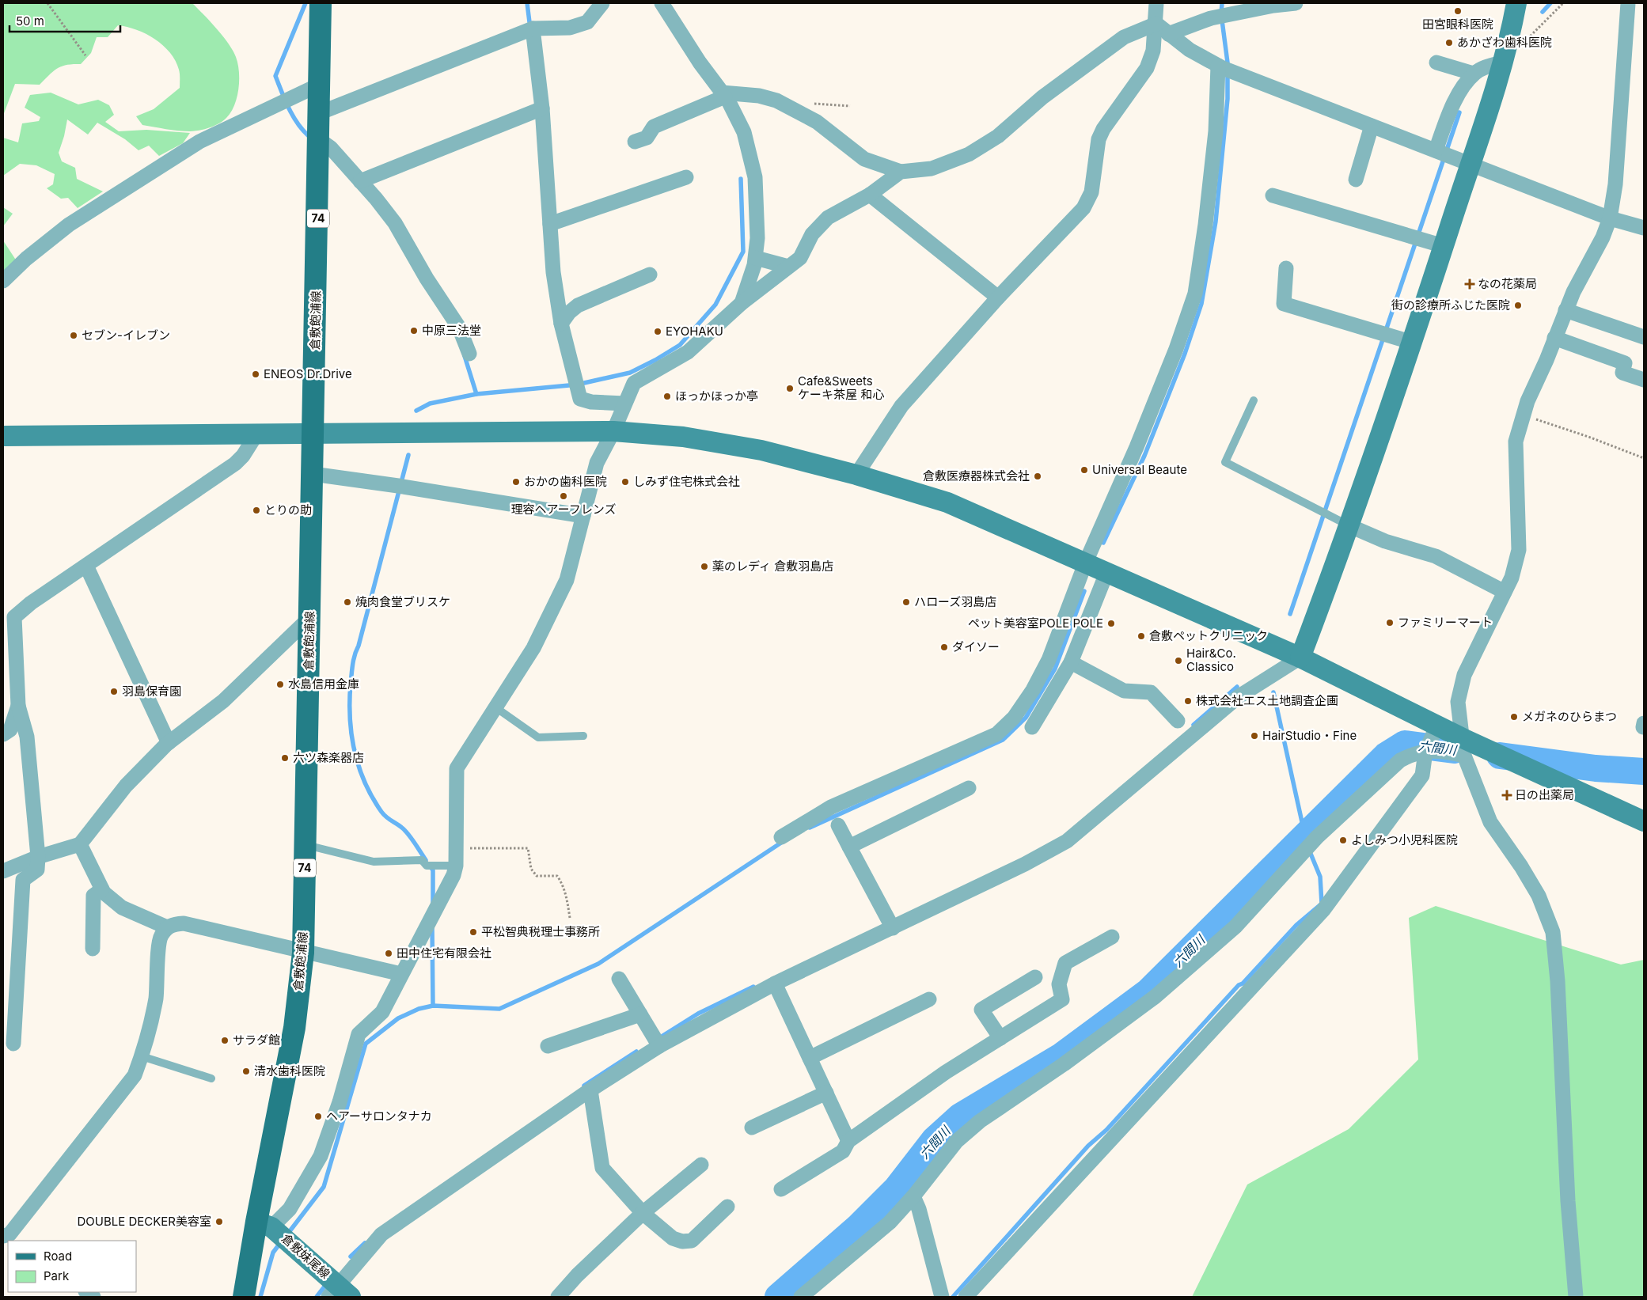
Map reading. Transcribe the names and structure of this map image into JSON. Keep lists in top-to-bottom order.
{
  "streets": {
    "main road": ["74", "倉敷飽浦線"],
    "street": ["倉敷妹尾線"]
  },
  "crossings": [
    ["倉敷飽浦線", "倉敷妹尾線"]
  ],
  "water": ["六間川"],
  "places": {
    "other": [
      "田宮眼科医院",
      "あかざわ歯科医院",
      "街の診療所ふじた医院",
      "中原三法堂",
      "EYOHAKU",
      "セブン-イレブン",
      "ENEOS Dr.Drive",
      "Cafe&Sweets ケーキ茶屋 和心",
      "ほっかほっか亭",
      "Universal Beaute",
      "倉敷医療器株式会社",
      "おかの歯科医院",
      "しみず住宅株式会社",
      "理容ヘアーフレンズ",
      "とりの助",
      "薬のレディ 倉敷羽島店",
      "焼肉食堂ブリスケ",
      "ハローズ羽島店",
      "ファミリーマート",
      "ペット美容室POLE POLE",
      "倉敷ペットクリニック",
      "ダイソー",
      "Hair&Co. Classico",
      "水島信用金庫",
      "羽島保育園",
      "株式会社エス土地調査企画",
      "メガネのひらまつ",
      "HairStudio・Fine",
      "六ツ森楽器店",
      "よしみつ小児科医院",
      "平松智典税理士事務所",
      "田中住宅有限会社",
      "サラダ館",
      "清水歯科医院",
      "ヘアーサロンタナカ",
      "DOUBLE DECKER美容室"
    ],
    "health": ["なの花薬局", "日の出薬局"]
  },
  "legend": ["Road", "Park"],
  "scale_bar": "50 m"
}
